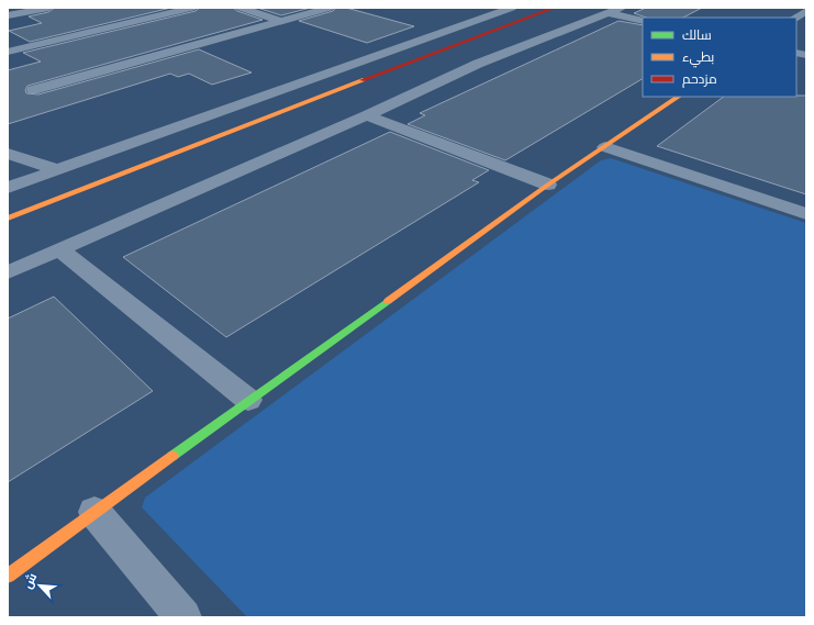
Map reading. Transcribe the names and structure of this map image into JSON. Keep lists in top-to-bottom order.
{
  "legend": ["سالك", "بطيء", "مزدحم"],
  "north": "top left"
}
